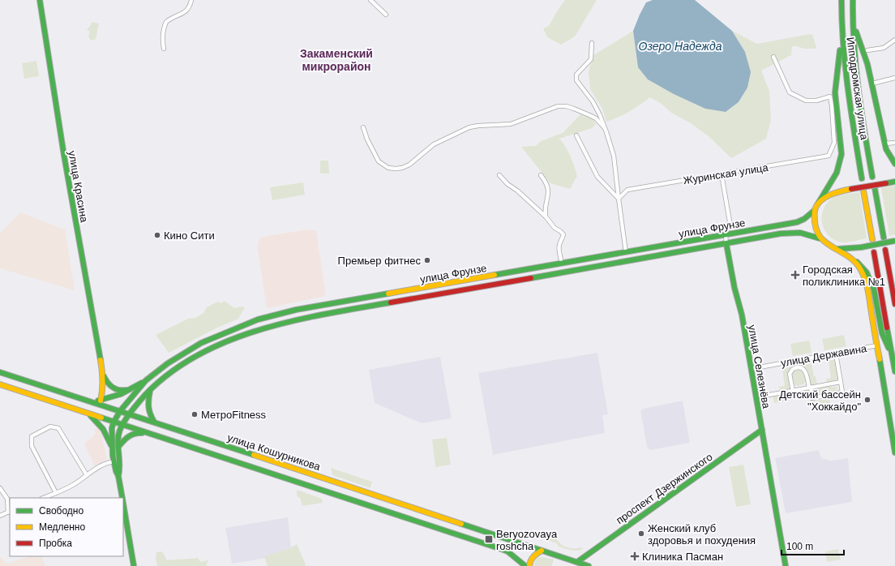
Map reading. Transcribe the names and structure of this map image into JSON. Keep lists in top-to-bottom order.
{
  "streets": {
    "main road": [
      "Ипподромская улица",
      "улица Красина",
      "улица Фрунзе",
      "улица Селезнёва",
      "улица Кошурникова",
      "проспект Дзержинского"
    ],
    "street": ["Журинская улица", "улица Державина"]
  },
  "crossings": [
    ["Журинская улица", "улица Селезнёва"],
    ["улица Фрунзе", "улица Селезнёва"],
    ["улица Фрунзе", "улица Кошурникова"],
    ["улица Державина", "улица Селезнёва"],
    ["улица Селезнёва", "проспект Дзержинского"],
    ["улица Кошурникова", "проспект Дзержинского"]
  ],
  "districts": ["Закаменский микрорайон"],
  "water": ["Озеро Надежда"],
  "places": {
    "other": [
      "Кино Сити",
      "Премьер фитнес",
      "Детский бассейн \"Хоккайдо\"",
      "МетроFitness",
      "Женский клуб здоровья и похудения"
    ],
    "health": ["Городская поликлиника №1", "Клиника Пасман"],
    "transit": ["Beryozovaya roshcha"]
  },
  "legend": ["Свободно", "Медленно", "Пробка"],
  "scale_bar": "100 m"
}
